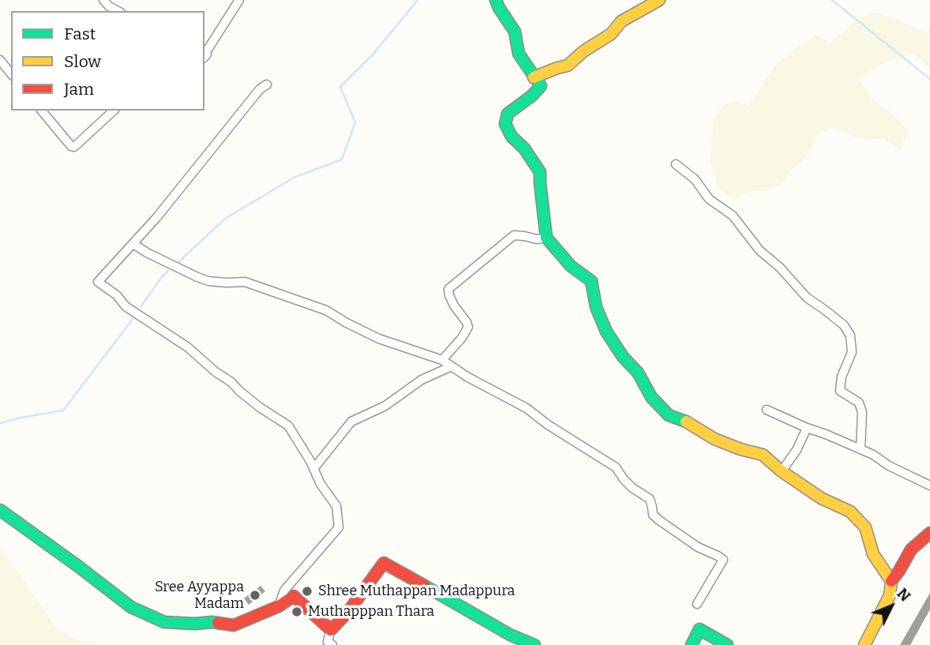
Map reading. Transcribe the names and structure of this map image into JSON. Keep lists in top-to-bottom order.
{
  "places": ["Shree Muthappan Madappura", "Sree Ayyappa Madam", "Muthapppan Thara"],
  "legend": ["Fast", "Slow", "Jam"],
  "north": "top right"
}
